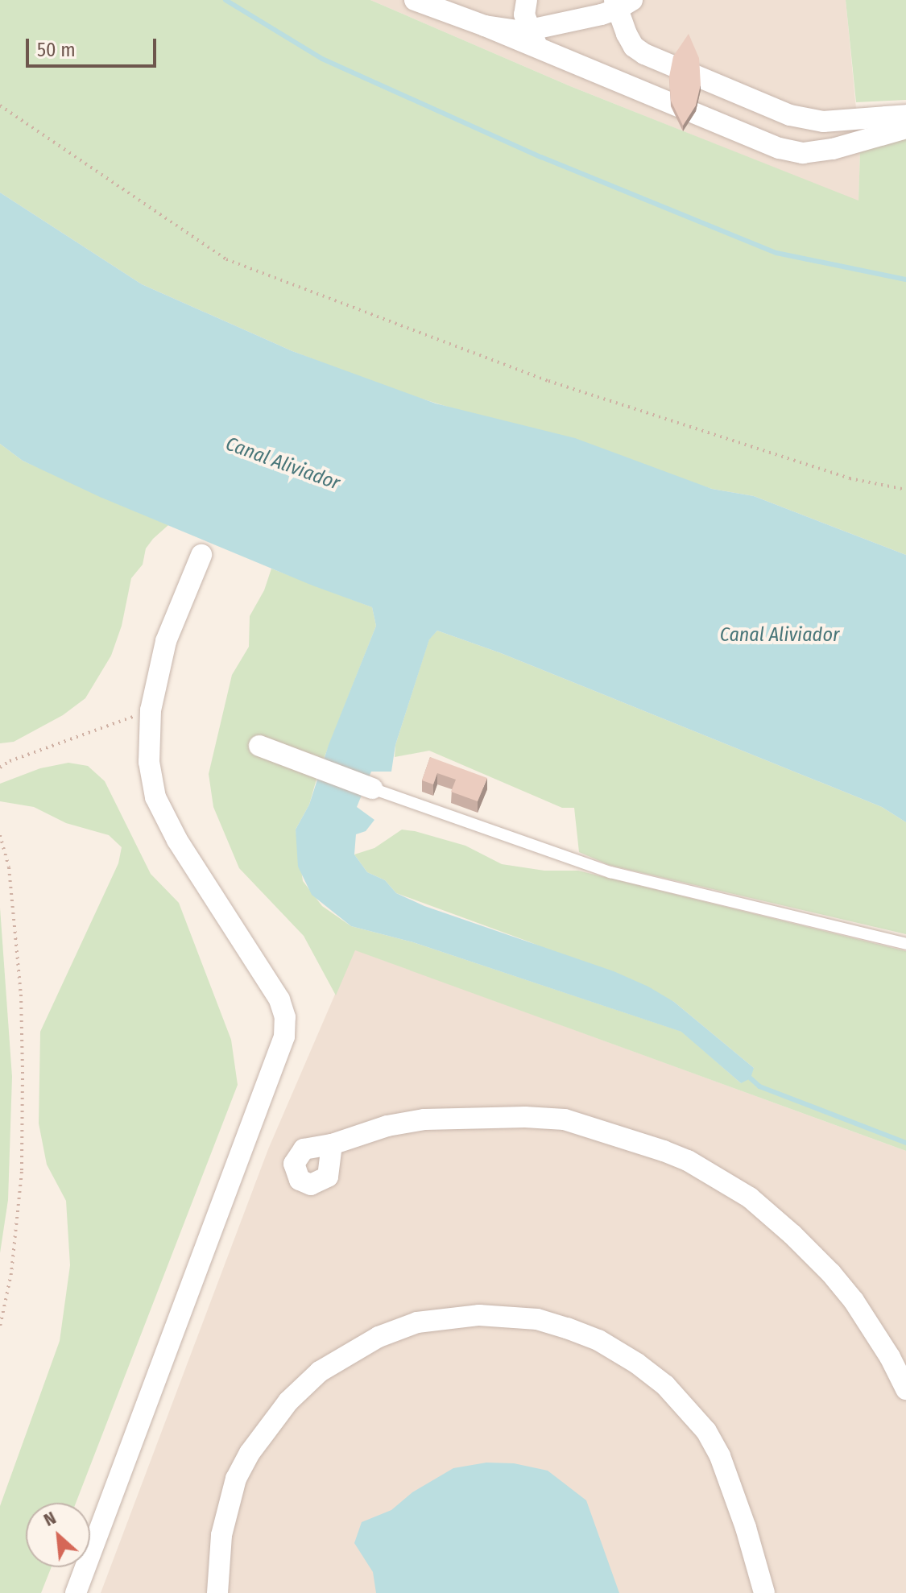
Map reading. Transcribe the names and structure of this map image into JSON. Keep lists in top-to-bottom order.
{
  "water": ["Canal Aliviador"],
  "scale_bar": "50 m",
  "north": "top left"
}
